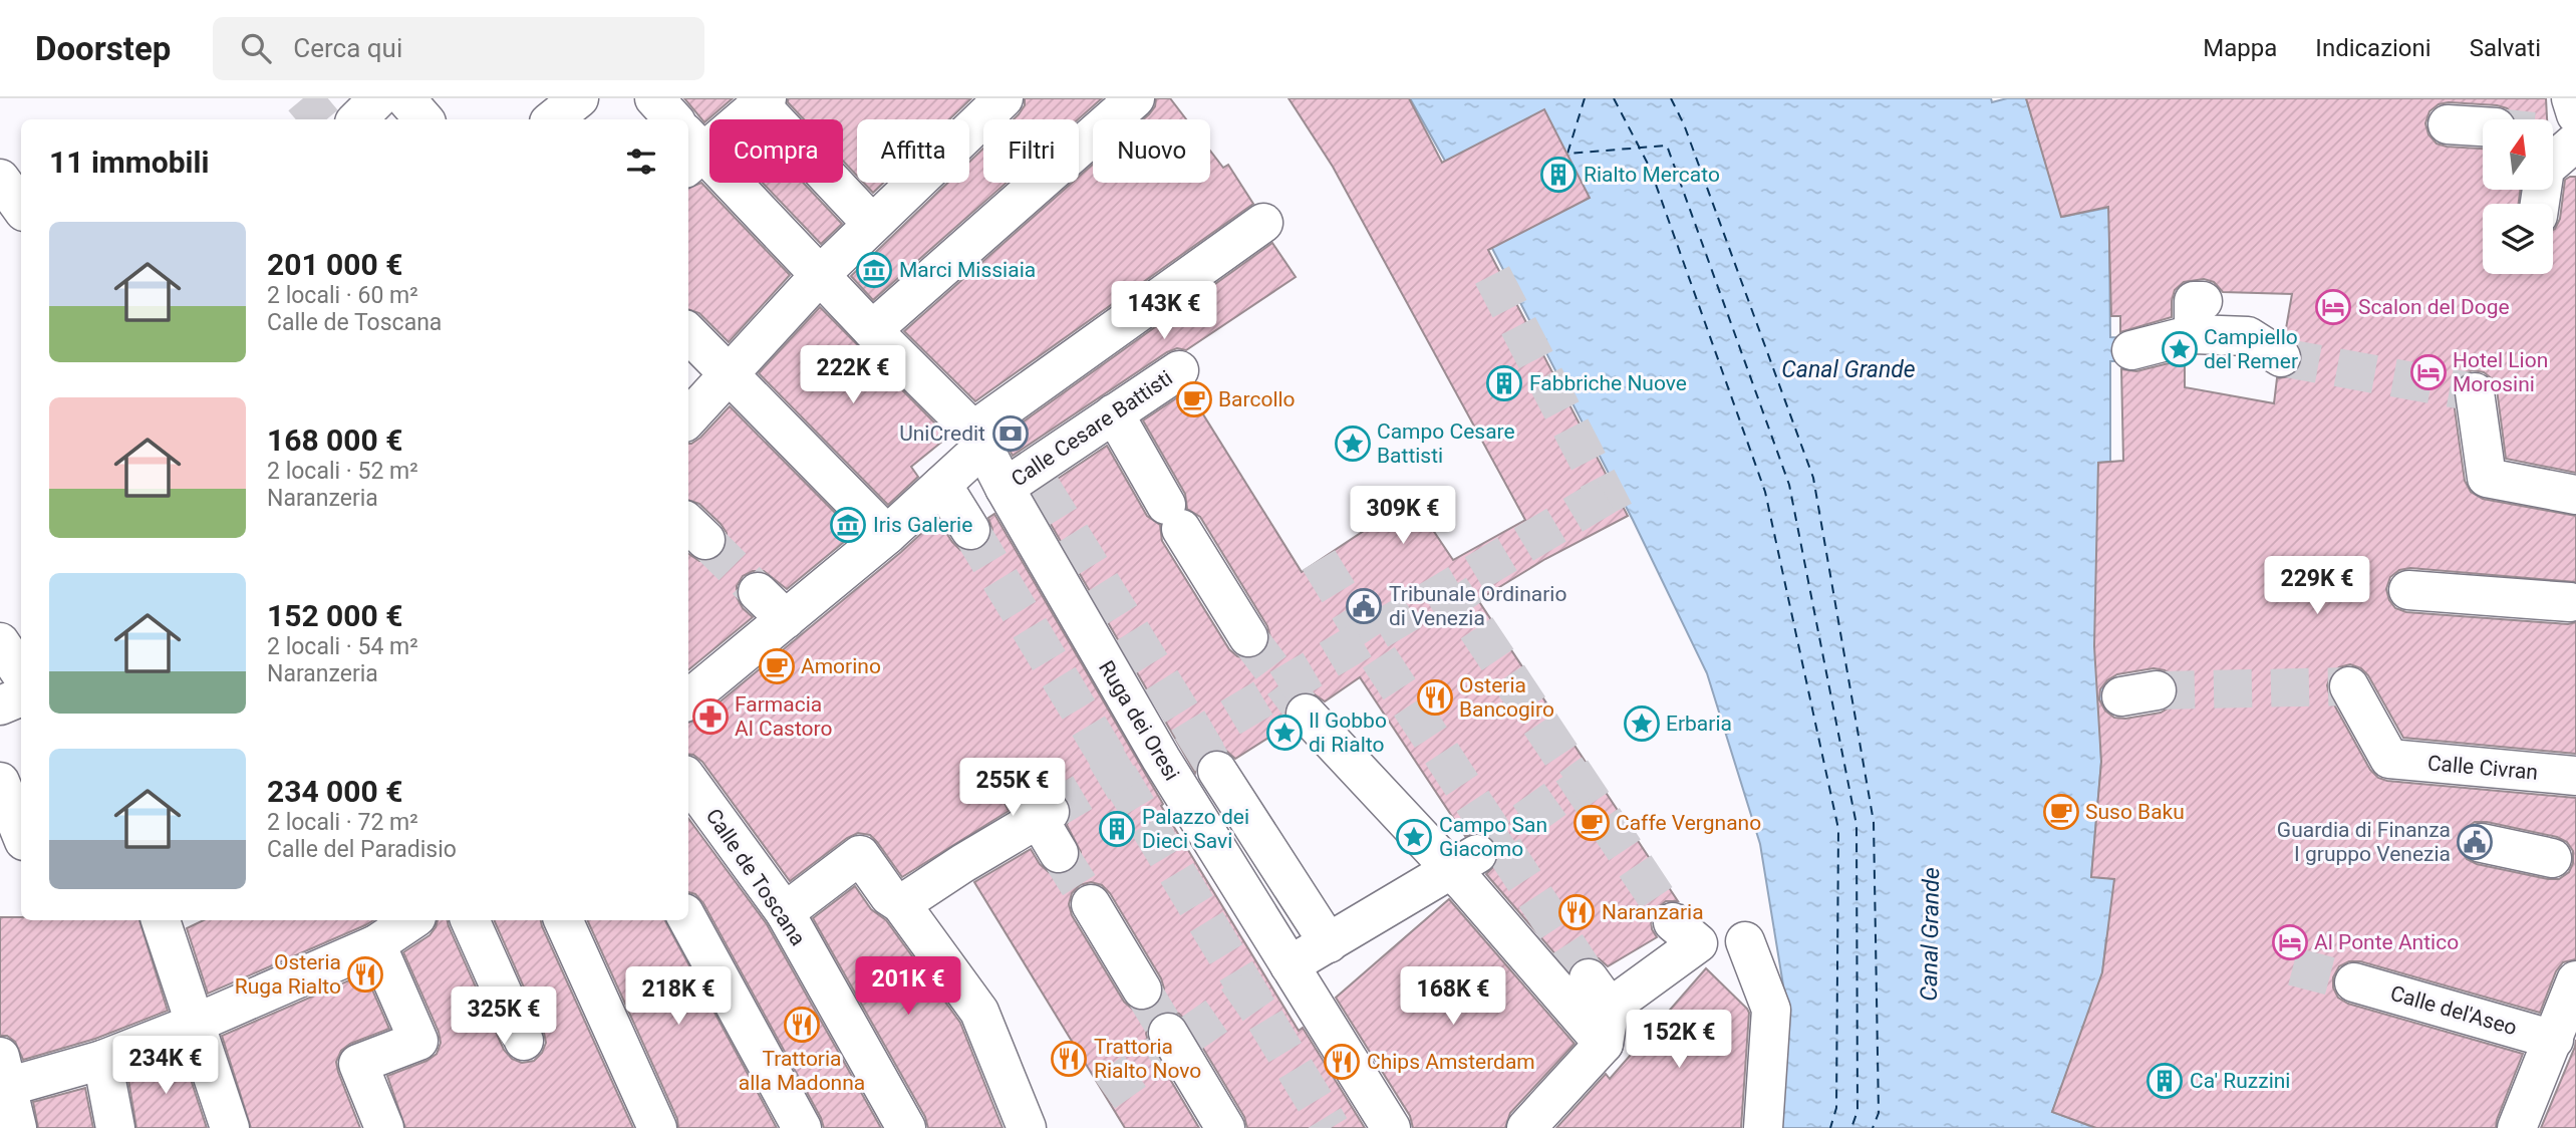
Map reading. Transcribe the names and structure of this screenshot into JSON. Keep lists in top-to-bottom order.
{
  "streets": {
    "street": [
      "Calle Cesare Battisti",
      "Ruga dei Oresi",
      "Calle Civran",
      "Calle de Toscana",
      "Calle del'Aseo"
    ]
  },
  "crossings": [
    ["Calle Cesare Battisti", "Ruga dei Oresi"]
  ],
  "water": ["Canal Grande"],
  "places": {
    "building": [
      "Rialto Mercato",
      "Fabbriche Nuove",
      "Palazzo dei Dieci Savi",
      "Ca' Ruzzini"
    ],
    "museum": ["Marci Missiaia", "Iris Galerie"],
    "hotel": ["Scalon del Doge", "Hotel Lion Morosini", "Al Ponte Antico"],
    "place": [
      "Campiello del Remer",
      "Campo Cesare Battisti",
      "Erbaria",
      "Il Gobbo di Rialto",
      "Campo San Giacomo"
    ],
    "cafe": [
      "Barcollo",
      "Amorino",
      "Suso Baku",
      "Caffe Vergnano"
    ],
    "bank": ["UniCredit"],
    "public building": ["Tribunale Ordinario di Venezia", "Guardia di Finanza I gruppo Venezia"],
    "restaurant": [
      "Osteria Bancogiro",
      "Naranzaria",
      "Osteria Ruga Rialto",
      "Trattoria alla Madonna",
      "Trattoria Rialto Novo",
      "Chips Amsterdam"
    ],
    "pharmacy": ["Farmacia Al Castoro"]
  },
  "north": "top",
  "page": {
    "header": "Doorstep",
    "search": "Cerca qui",
    "nav": ["Mappa", "Indicazioni", "Salvati"],
    "chip": [
      "Compra",
      "Affitta",
      "Filtri",
      "Nuovo"
    ],
    "heading": "11 immobili",
    "list": [
      {
        "name": "201 000 €",
        "note": "2 locali · 60 m² · Calle de Toscana"
      },
      {
        "name": "168 000 €",
        "note": "2 locali · 52 m² · Naranzeria"
      },
      {
        "name": "152 000 €",
        "note": "2 locali · 54 m² · Naranzeria"
      },
      {
        "name": "234 000 €",
        "note": "2 locali · 72 m² · Calle del Paradisio"
      }
    ],
    "price": [
      "143K €",
      "222K €",
      "309K €",
      "229K €",
      "255K €",
      "201K €",
      "218K €",
      "168K €",
      "325K €",
      "152K €",
      "234K €"
    ]
  }
}
